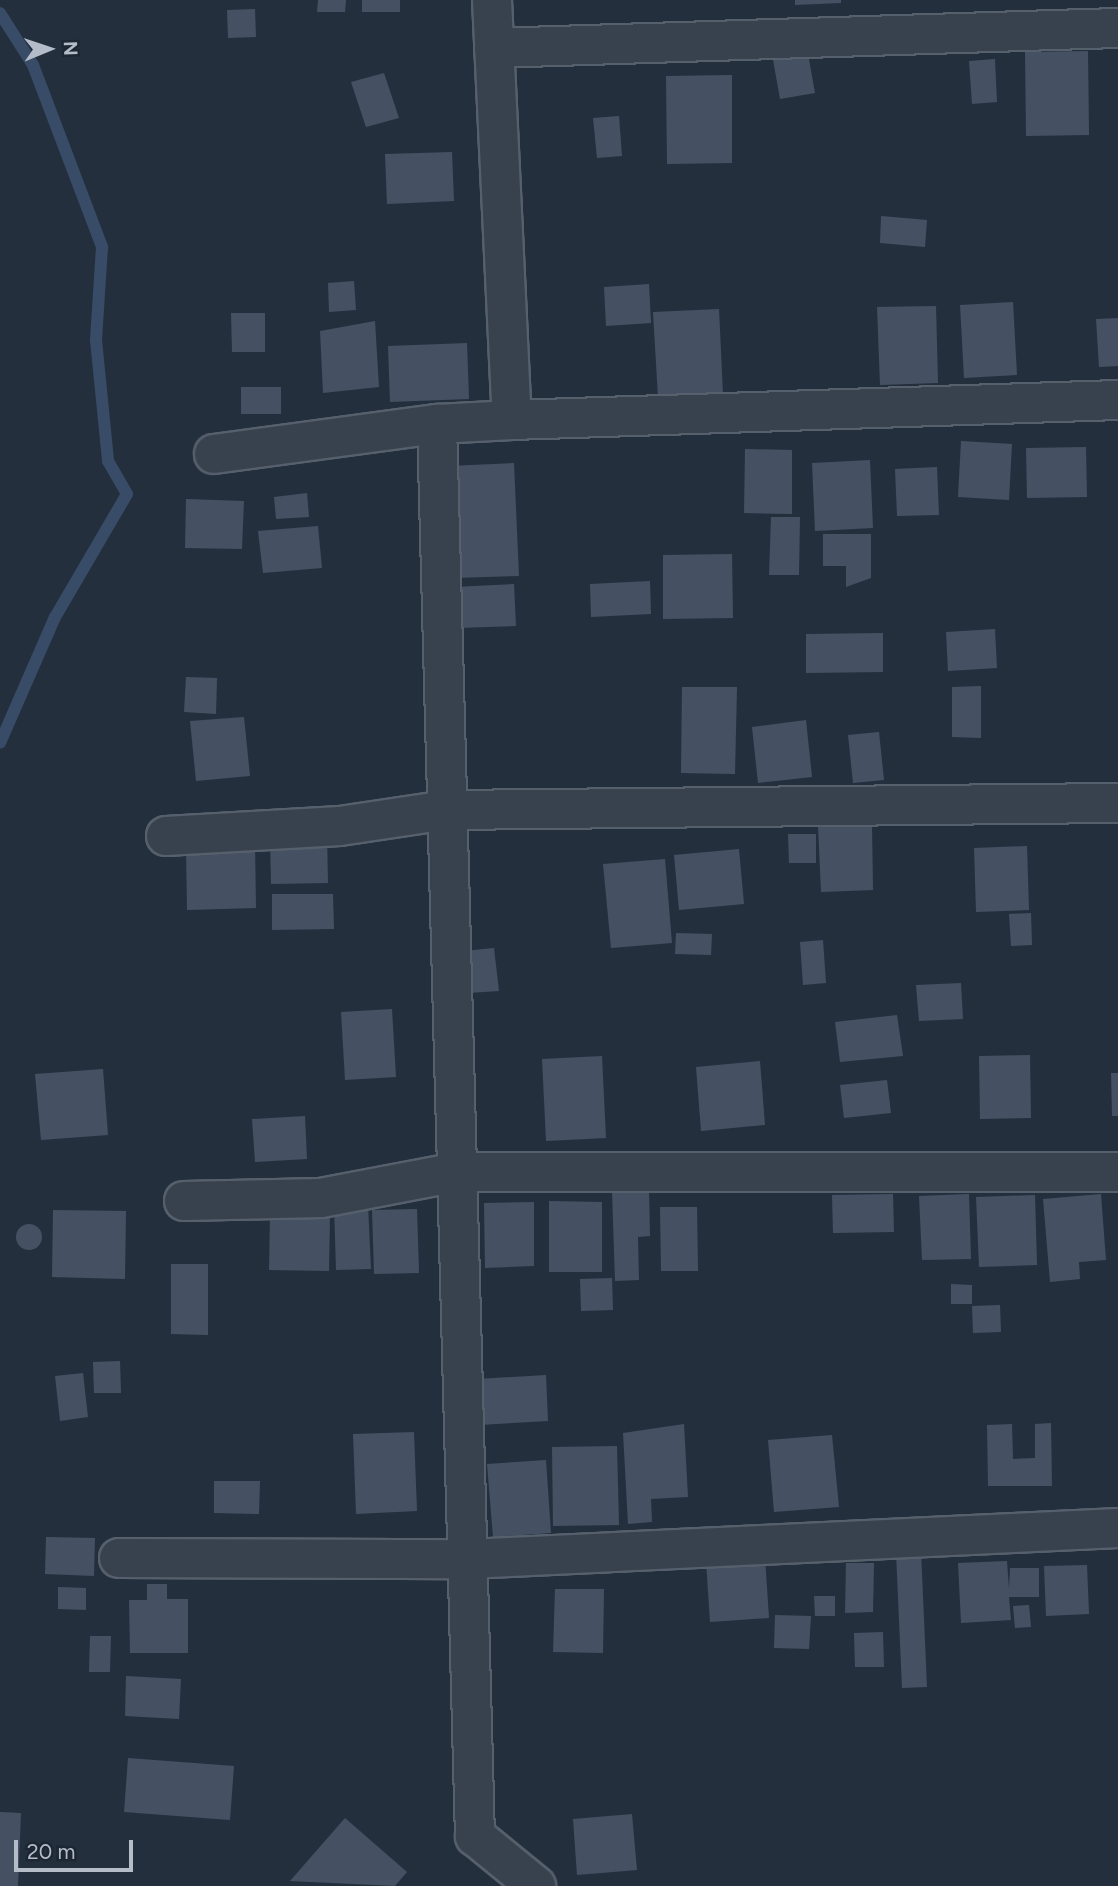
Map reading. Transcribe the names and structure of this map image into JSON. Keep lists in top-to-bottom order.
{
  "scale_bar": "20 m",
  "north": "right"
}
